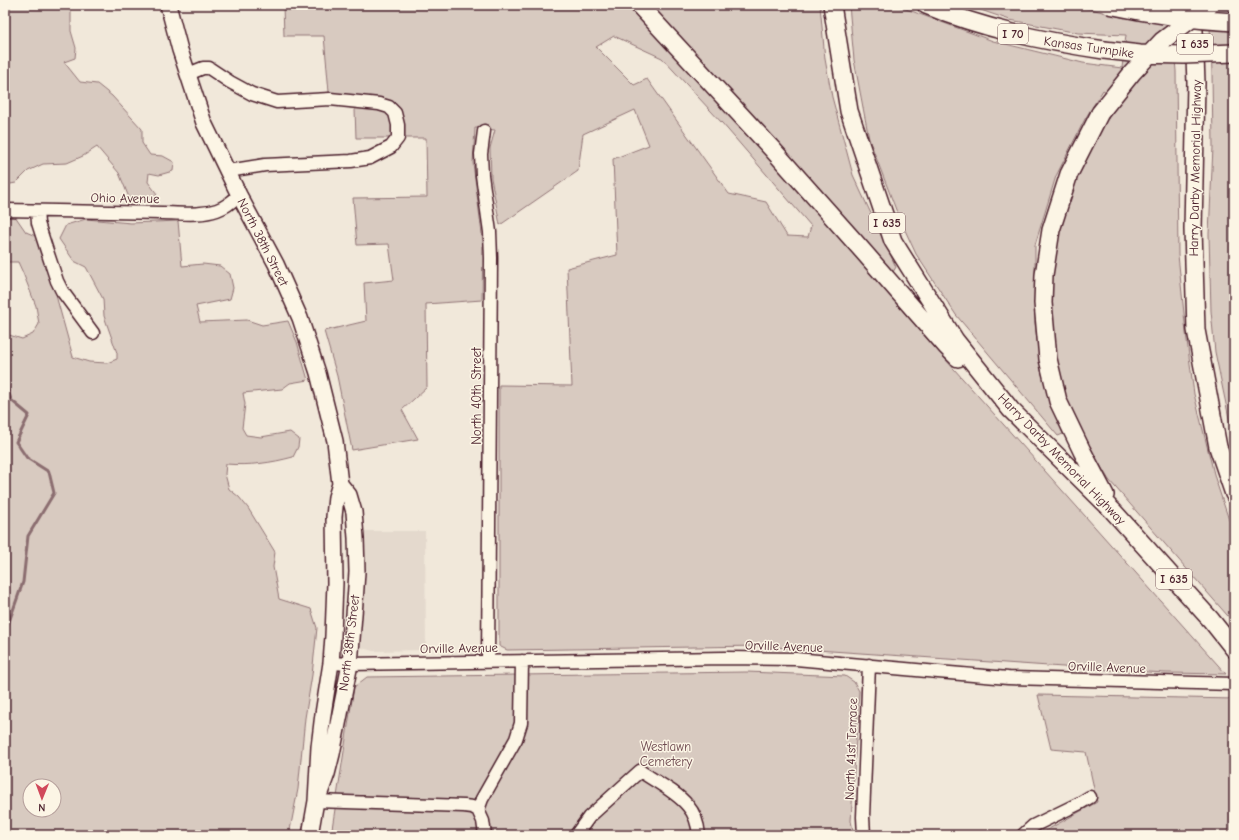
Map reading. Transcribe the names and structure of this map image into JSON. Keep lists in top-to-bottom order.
{
  "streets": {
    "highway": [
      "I 70",
      "I 635",
      "Kansas Turnpike",
      "Harry Darby Memorial Highway"
    ],
    "main road": ["North 38th Street"],
    "street": [
      "Ohio Avenue",
      "North 40th Street",
      "Orville Avenue",
      "North 41st Terrace"
    ]
  },
  "crossings": [
    ["Ohio Avenue", "North 38th Street"],
    ["North 38th Street", "Orville Avenue"],
    ["North 40th Street", "Orville Avenue"],
    ["Orville Avenue", "North 41st Terrace"]
  ],
  "parks": ["Westlawn Cemetery"],
  "north": "bottom"
}
